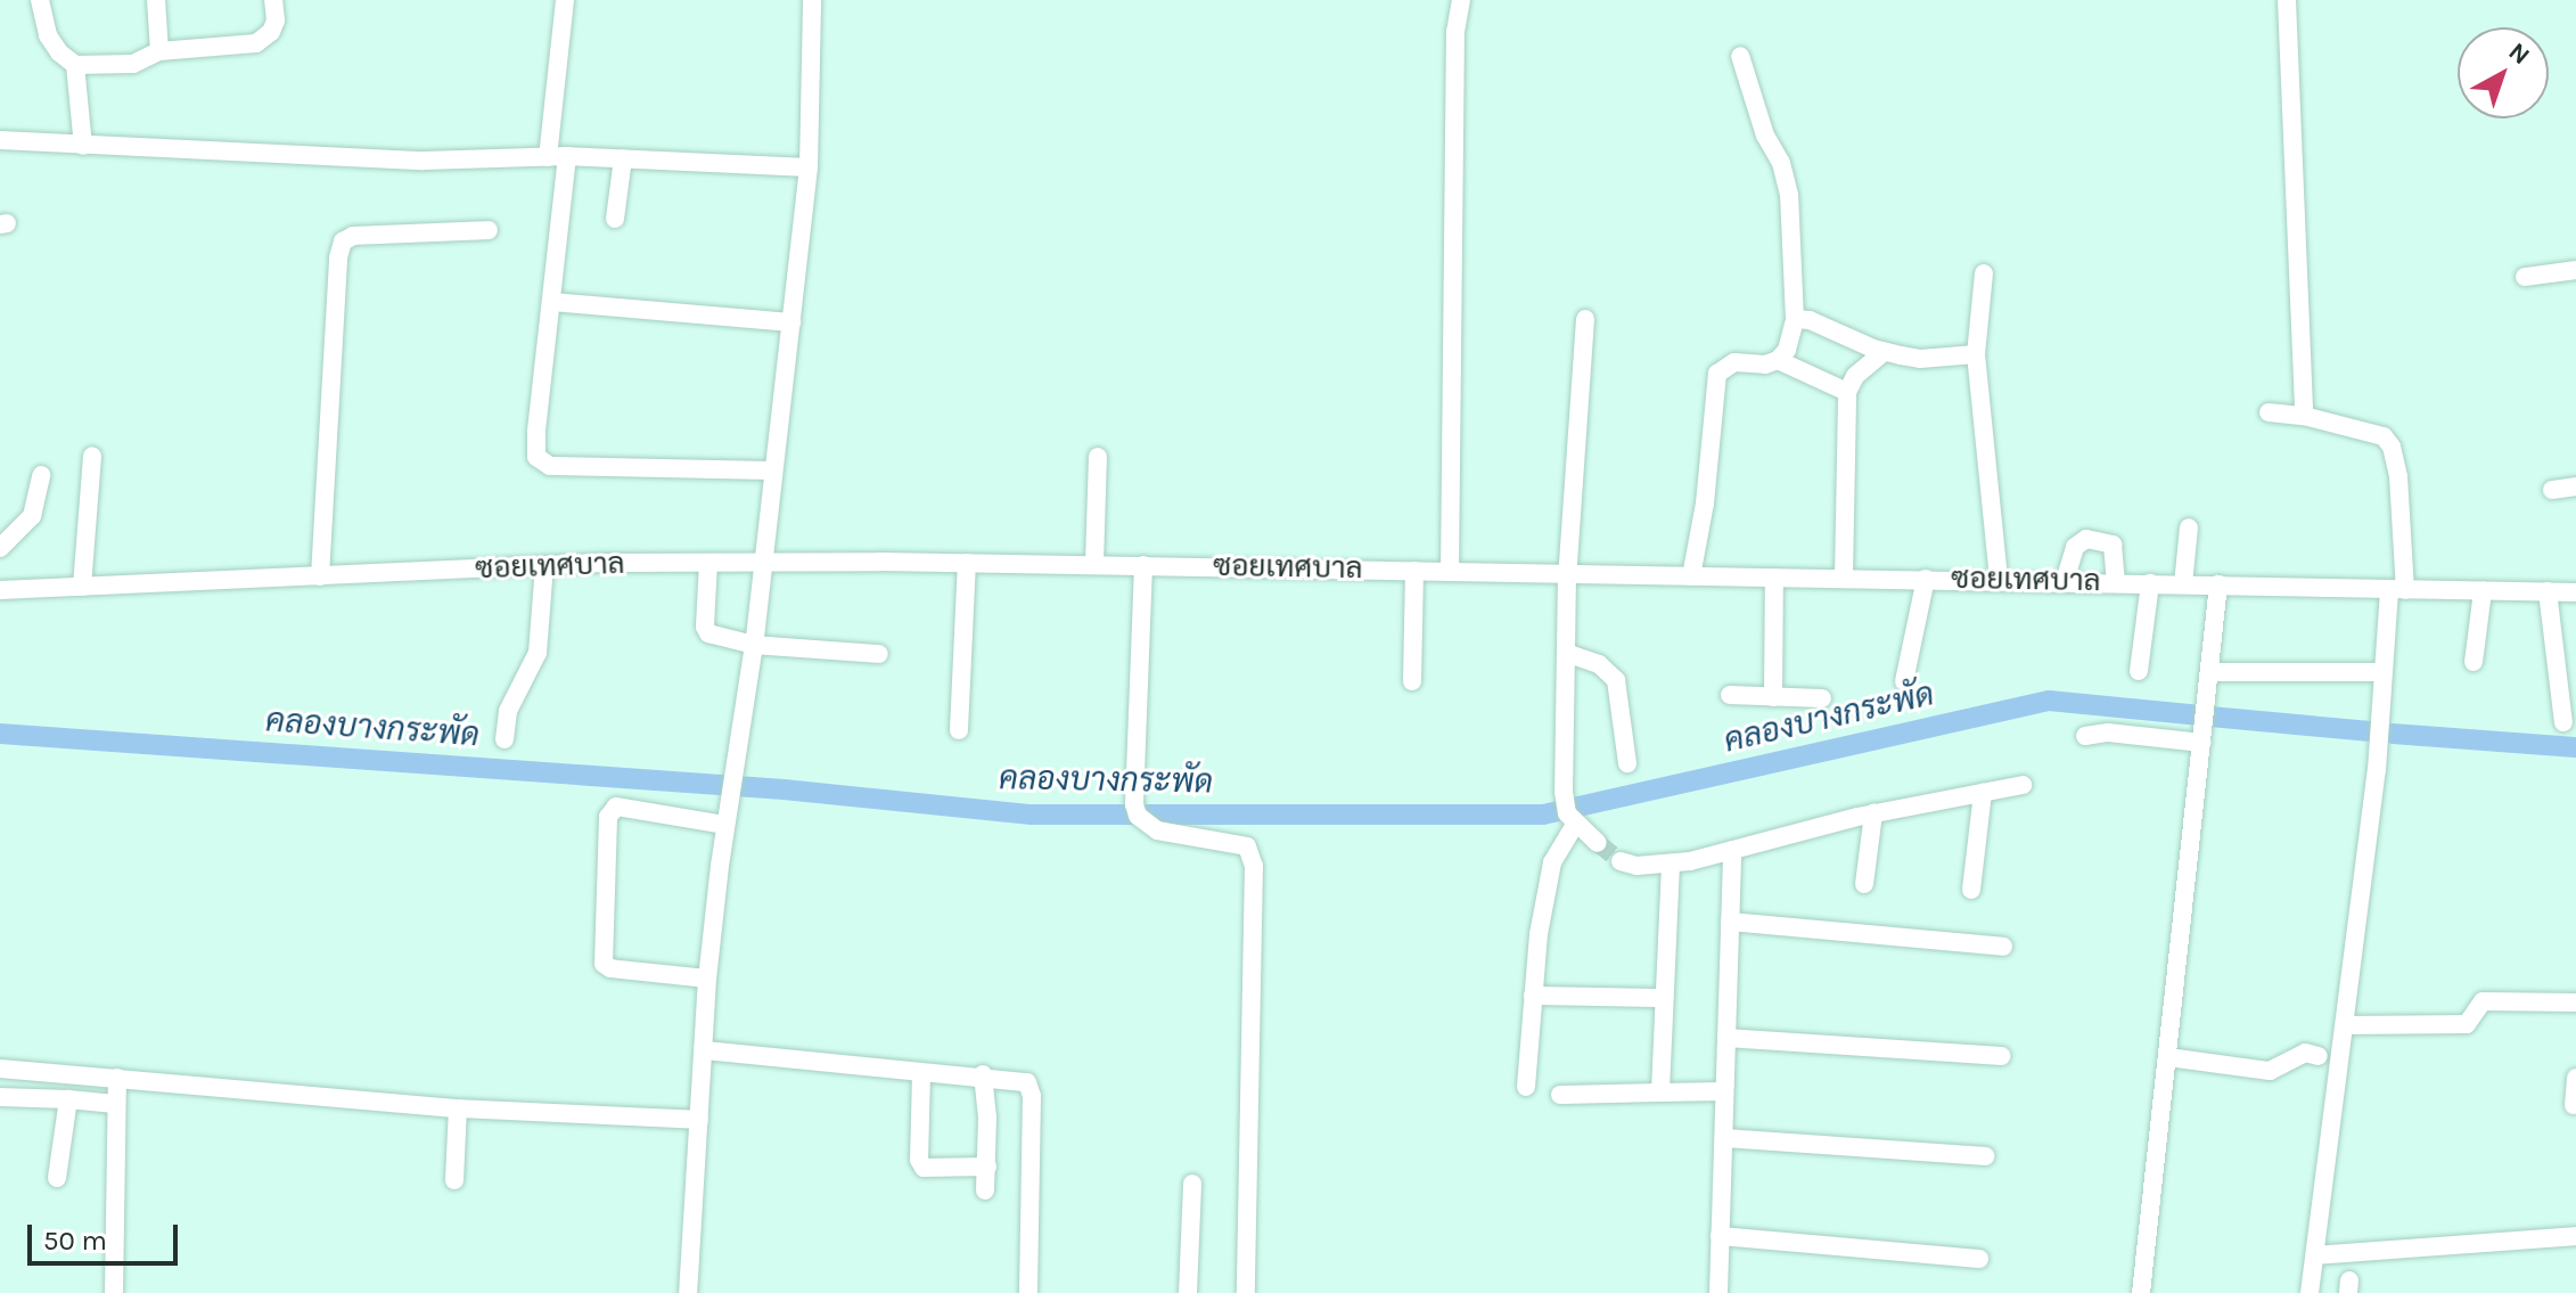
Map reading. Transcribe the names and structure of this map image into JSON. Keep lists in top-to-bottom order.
{
  "streets": {
    "street": ["ซอยเทศบาล"]
  },
  "water": ["คลองบางกระพัด"],
  "scale_bar": "50 m",
  "north": "top right"
}
